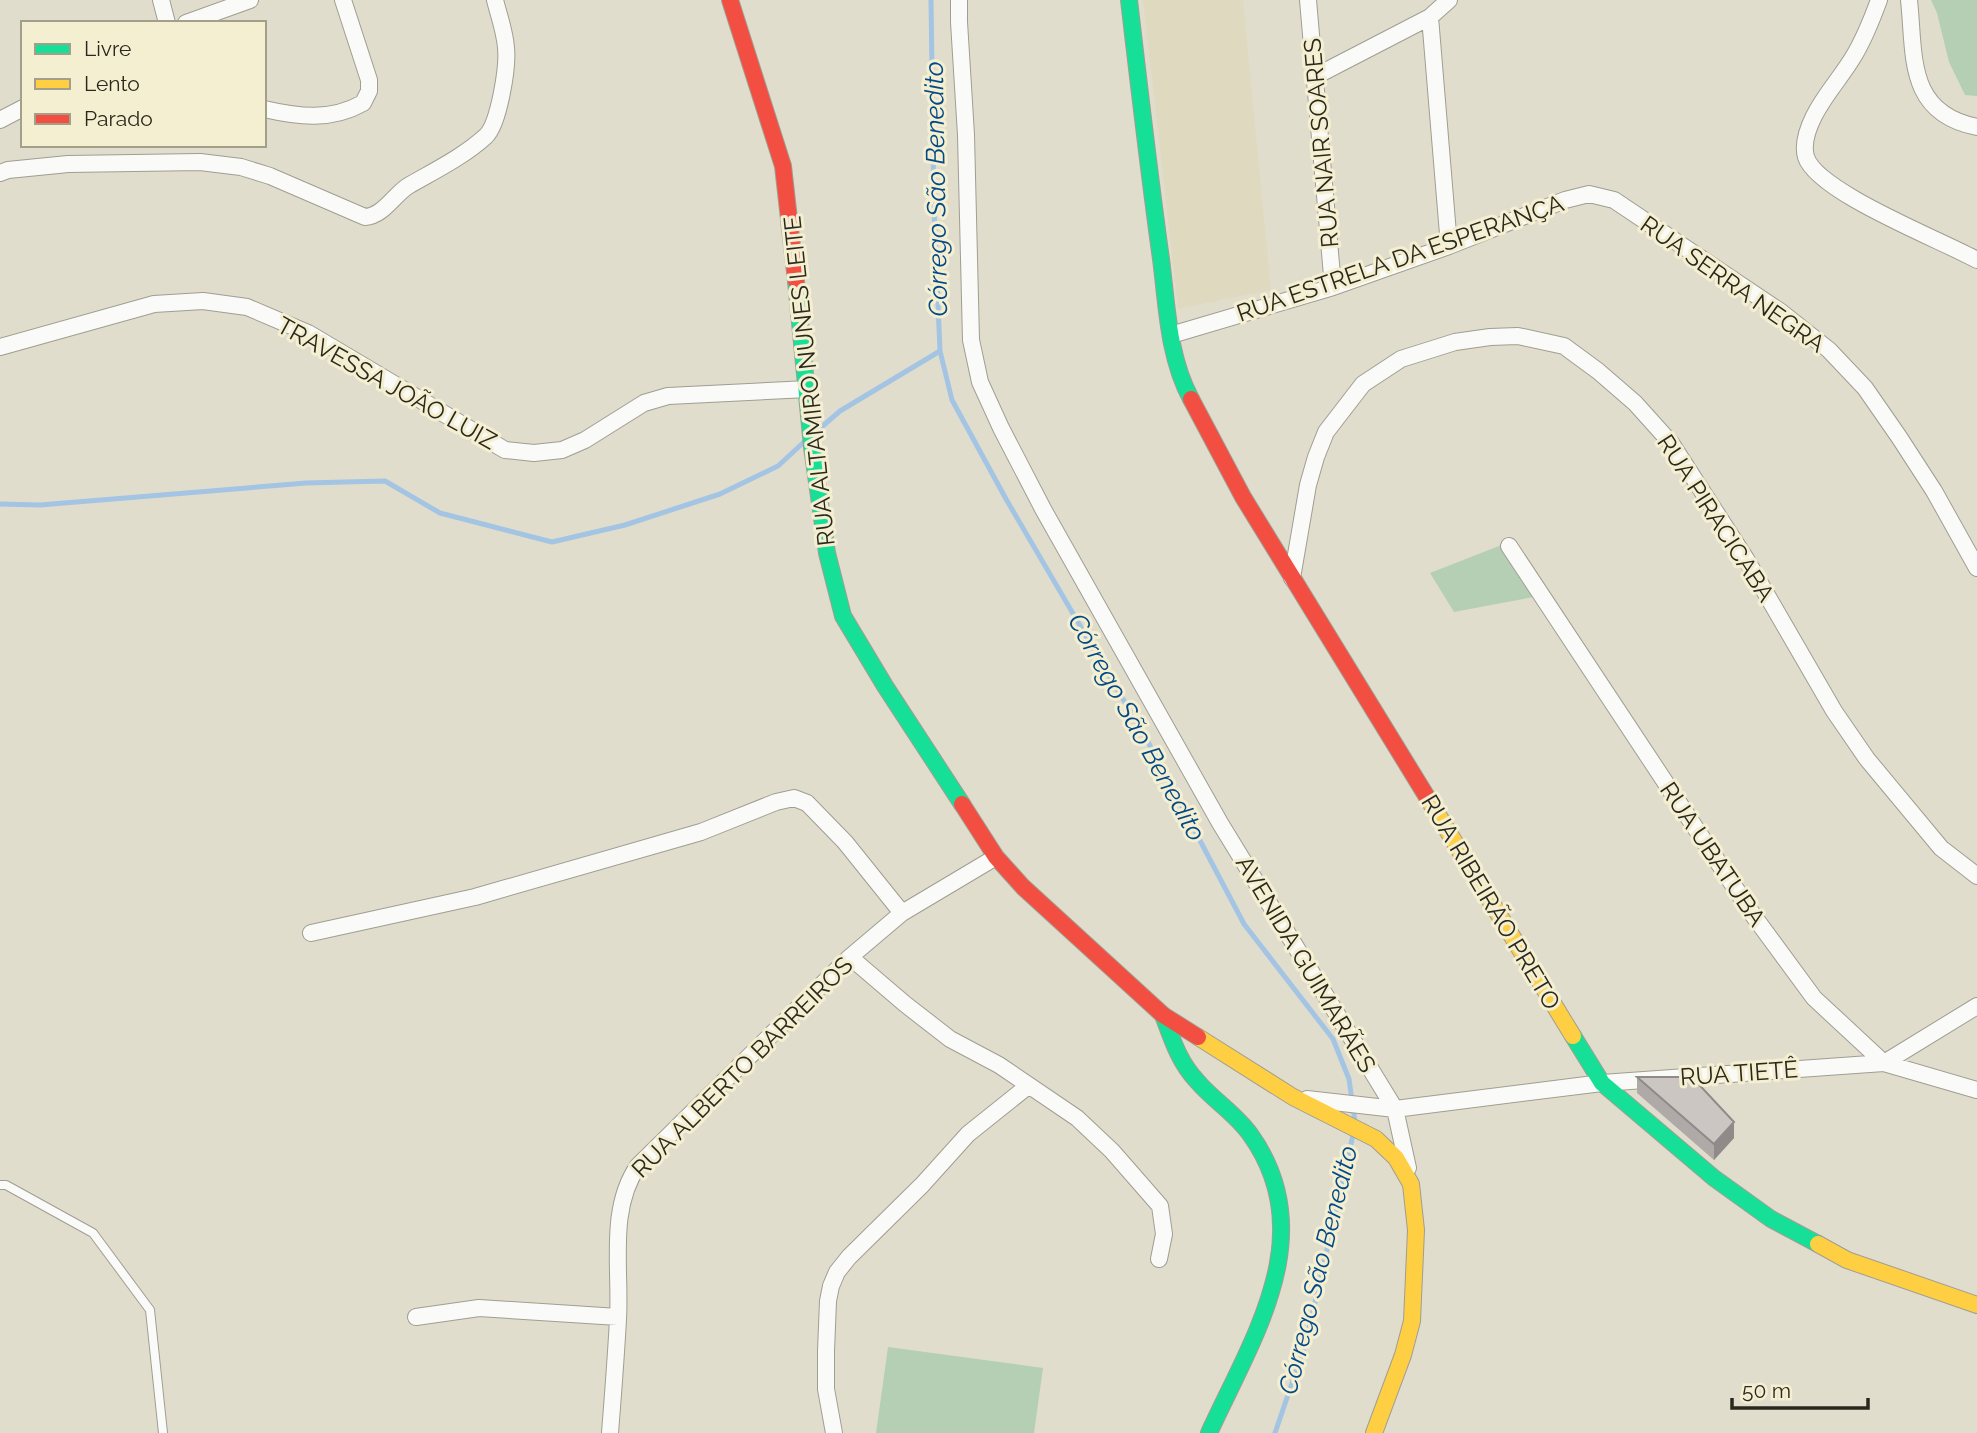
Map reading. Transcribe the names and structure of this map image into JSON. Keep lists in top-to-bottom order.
{
  "streets": {
    "street": [
      "RUA NAIR SOARES",
      "RUA ESTRELA DA ESPERANÇA",
      "RUA SERRA NEGRA",
      "RUA ALTAMIRO NUNES LEITE",
      "TRAVESSA JOÃO LUIZ",
      "RUA PIRACICABA",
      "RUA UBATUBA",
      "RUA RIBEIRÃO PRETO",
      "AVENIDA GUIMARÃES",
      "RUA ALBERTO BARREIROS",
      "RUA TIETÊ"
    ]
  },
  "crossings": [
    ["RUA NAIR SOARES", "RUA ESTRELA DA ESPERANÇA"],
    ["RUA ESTRELA DA ESPERANÇA", "RUA SERRA NEGRA"],
    ["RUA ESTRELA DA ESPERANÇA", "RUA RIBEIRÃO PRETO"],
    ["RUA ALTAMIRO NUNES LEITE", "TRAVESSA JOÃO LUIZ"],
    ["RUA ALTAMIRO NUNES LEITE", "RUA ALBERTO BARREIROS"],
    ["RUA ALTAMIRO NUNES LEITE", "RUA TIETÊ"],
    ["RUA PIRACICABA", "RUA RIBEIRÃO PRETO"],
    ["RUA UBATUBA", "RUA TIETÊ"],
    ["RUA RIBEIRÃO PRETO", "RUA TIETÊ"],
    ["AVENIDA GUIMARÃES", "RUA TIETÊ"]
  ],
  "water": ["Córrego São Benedito"],
  "legend": ["Livre", "Lento", "Parado"],
  "scale_bar": "50 m"
}
